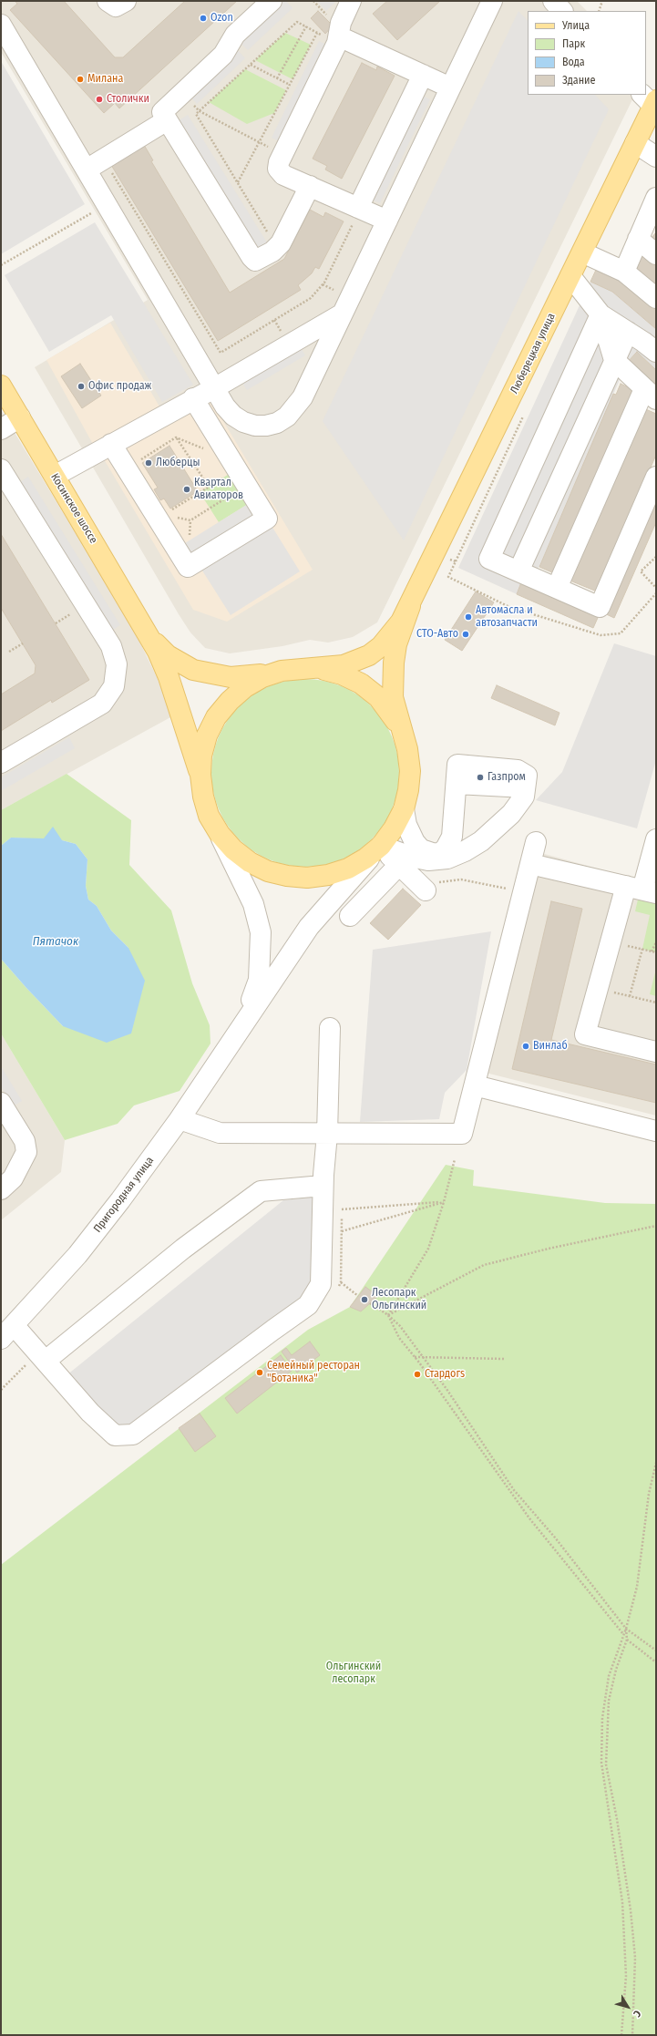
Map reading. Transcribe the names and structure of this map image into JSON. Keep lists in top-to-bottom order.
{
  "streets": {
    "main road": ["Люберецкая улица", "Косинское шоссе"],
    "street": ["Пригородная улица"]
  },
  "water": ["Пятачок"],
  "parks": ["Ольгинский лесопарк"],
  "places": [
    "Ozon",
    "Милана",
    "Столички",
    "Офис продаж",
    "Люберцы",
    "Квартал Авиаторов",
    "Автомасла и автозапчасти",
    "СТО-Авто",
    "Газпром",
    "Винлаб",
    "Лесопарк Ольгинский",
    "Семейный ресторан \"Ботаника\"",
    "Стардогs"
  ],
  "legend": [
    "Улица",
    "Парк",
    "Вода",
    "Здание"
  ],
  "north": "bottom right"
}
